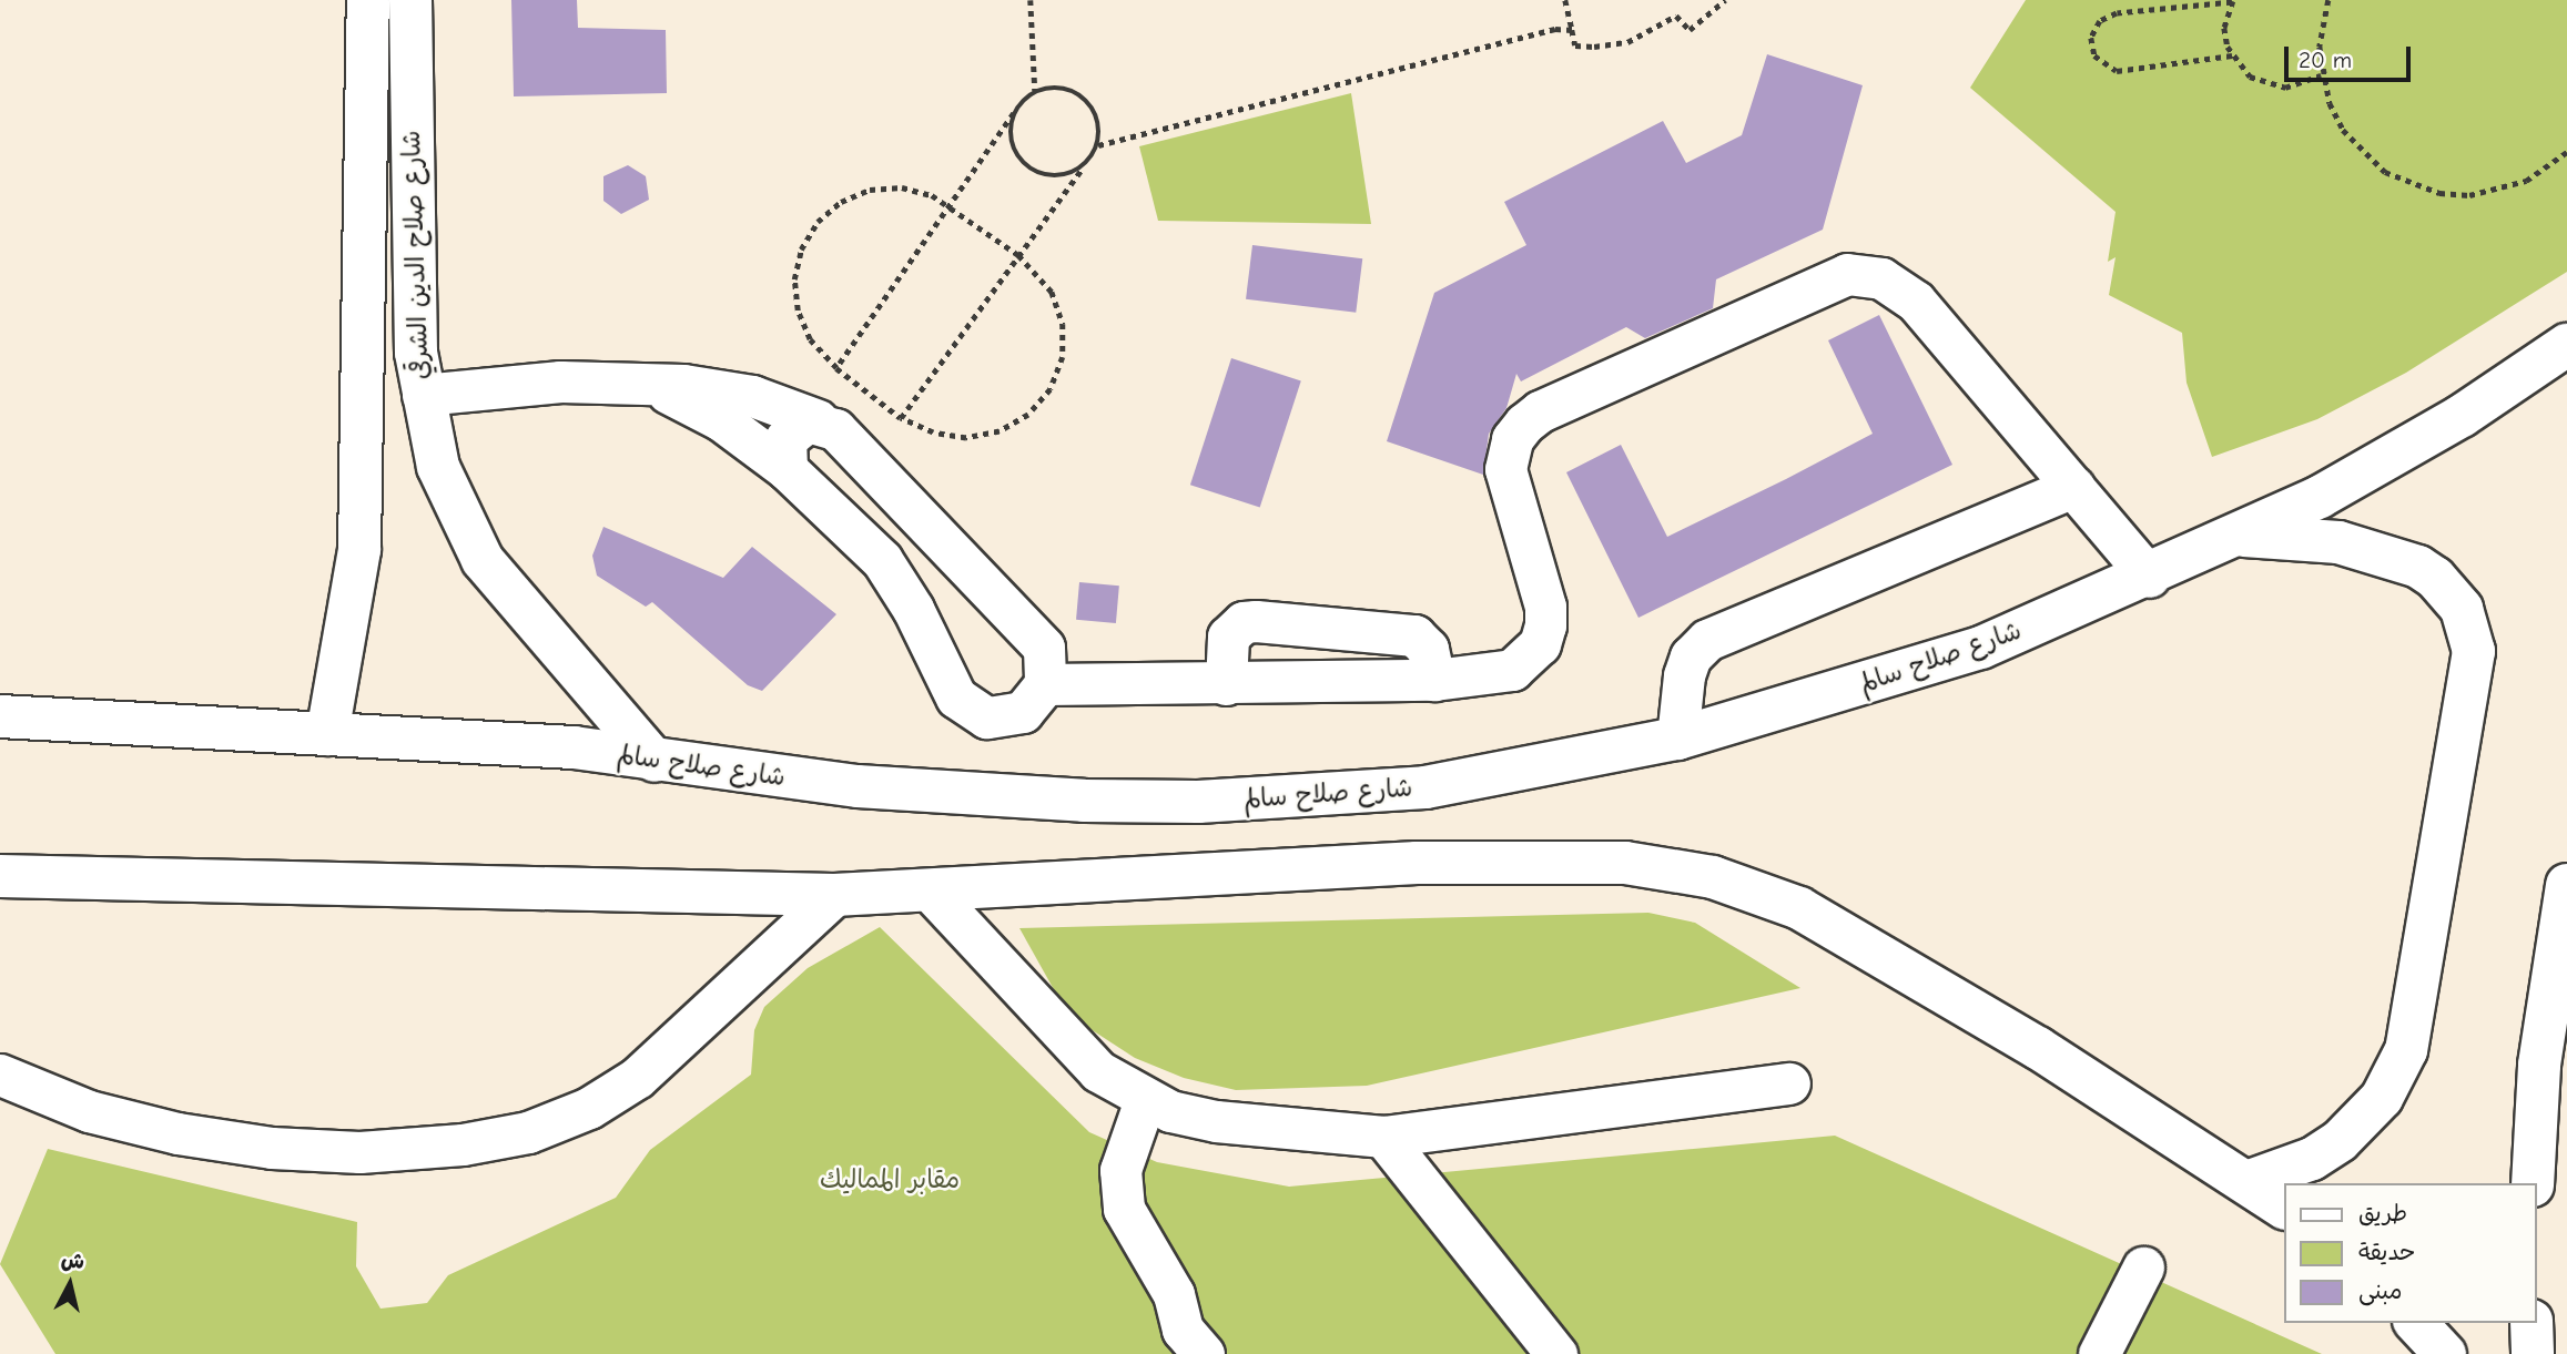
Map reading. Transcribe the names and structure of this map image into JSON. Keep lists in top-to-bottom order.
{
  "streets": {
    "main road": ["شارع صلاح الدين الشرقي", "شارع صلاح سالم"]
  },
  "crossings": [
    ["شارع صلاح الدين الشرقي", "شارع صلاح سالم"]
  ],
  "parks": ["مقابر المماليك"],
  "legend": ["طريق", "حديقة", "مبنى"],
  "scale_bar": "20 m",
  "north": "top"
}
